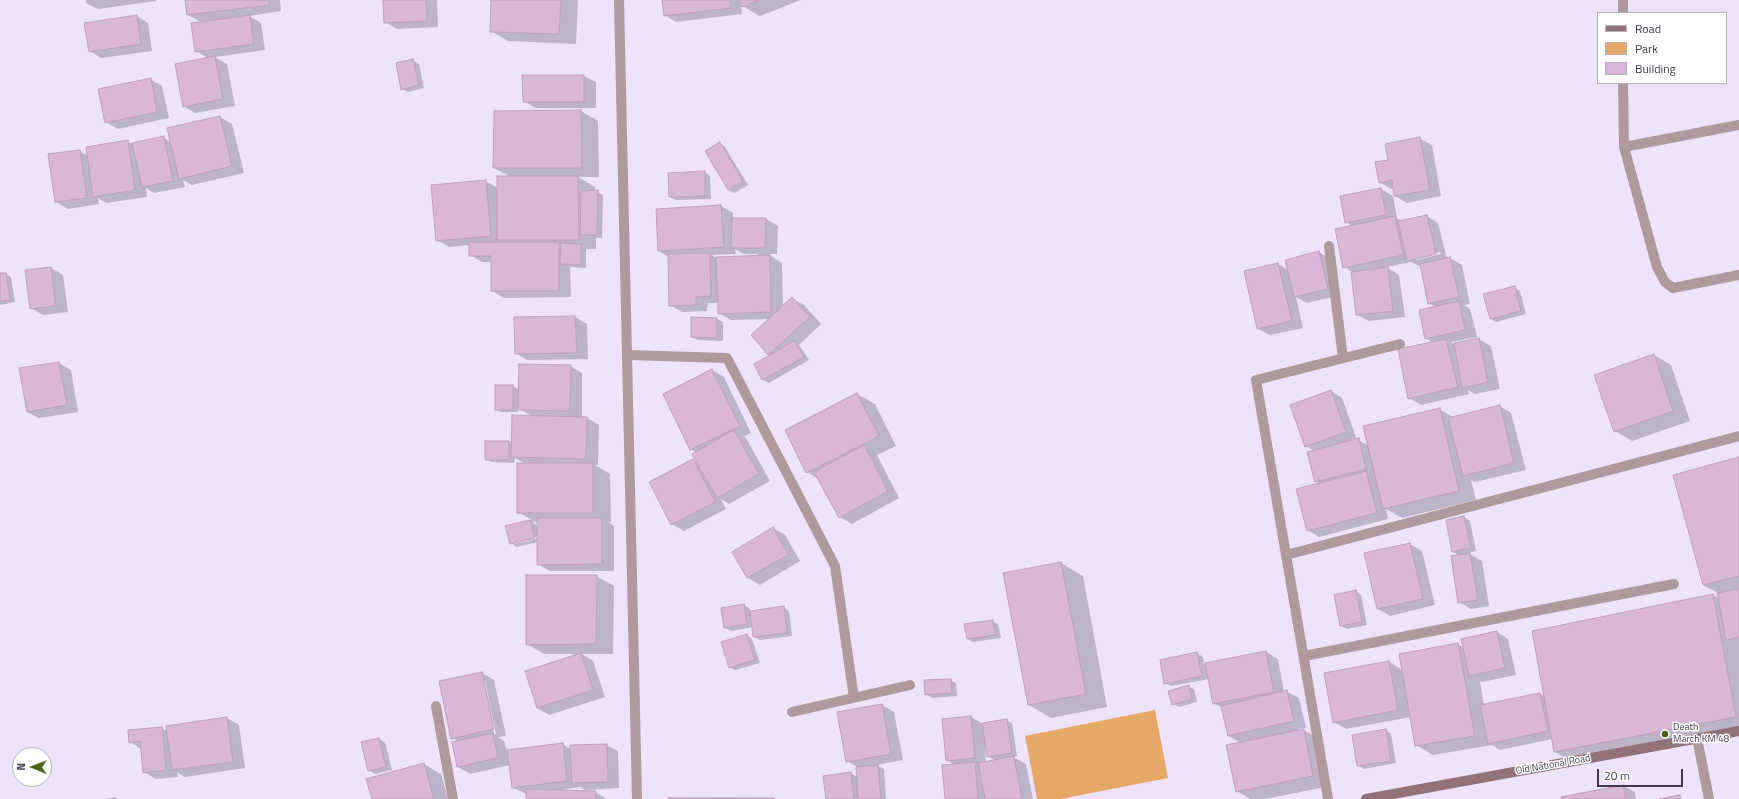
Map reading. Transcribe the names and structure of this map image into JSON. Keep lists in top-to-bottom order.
{
  "streets": {
    "main road": ["Old National Road"]
  },
  "places": ["Death March KM 48"],
  "legend": ["Road", "Park", "Building"],
  "scale_bar": "20 m",
  "north": "left"
}
